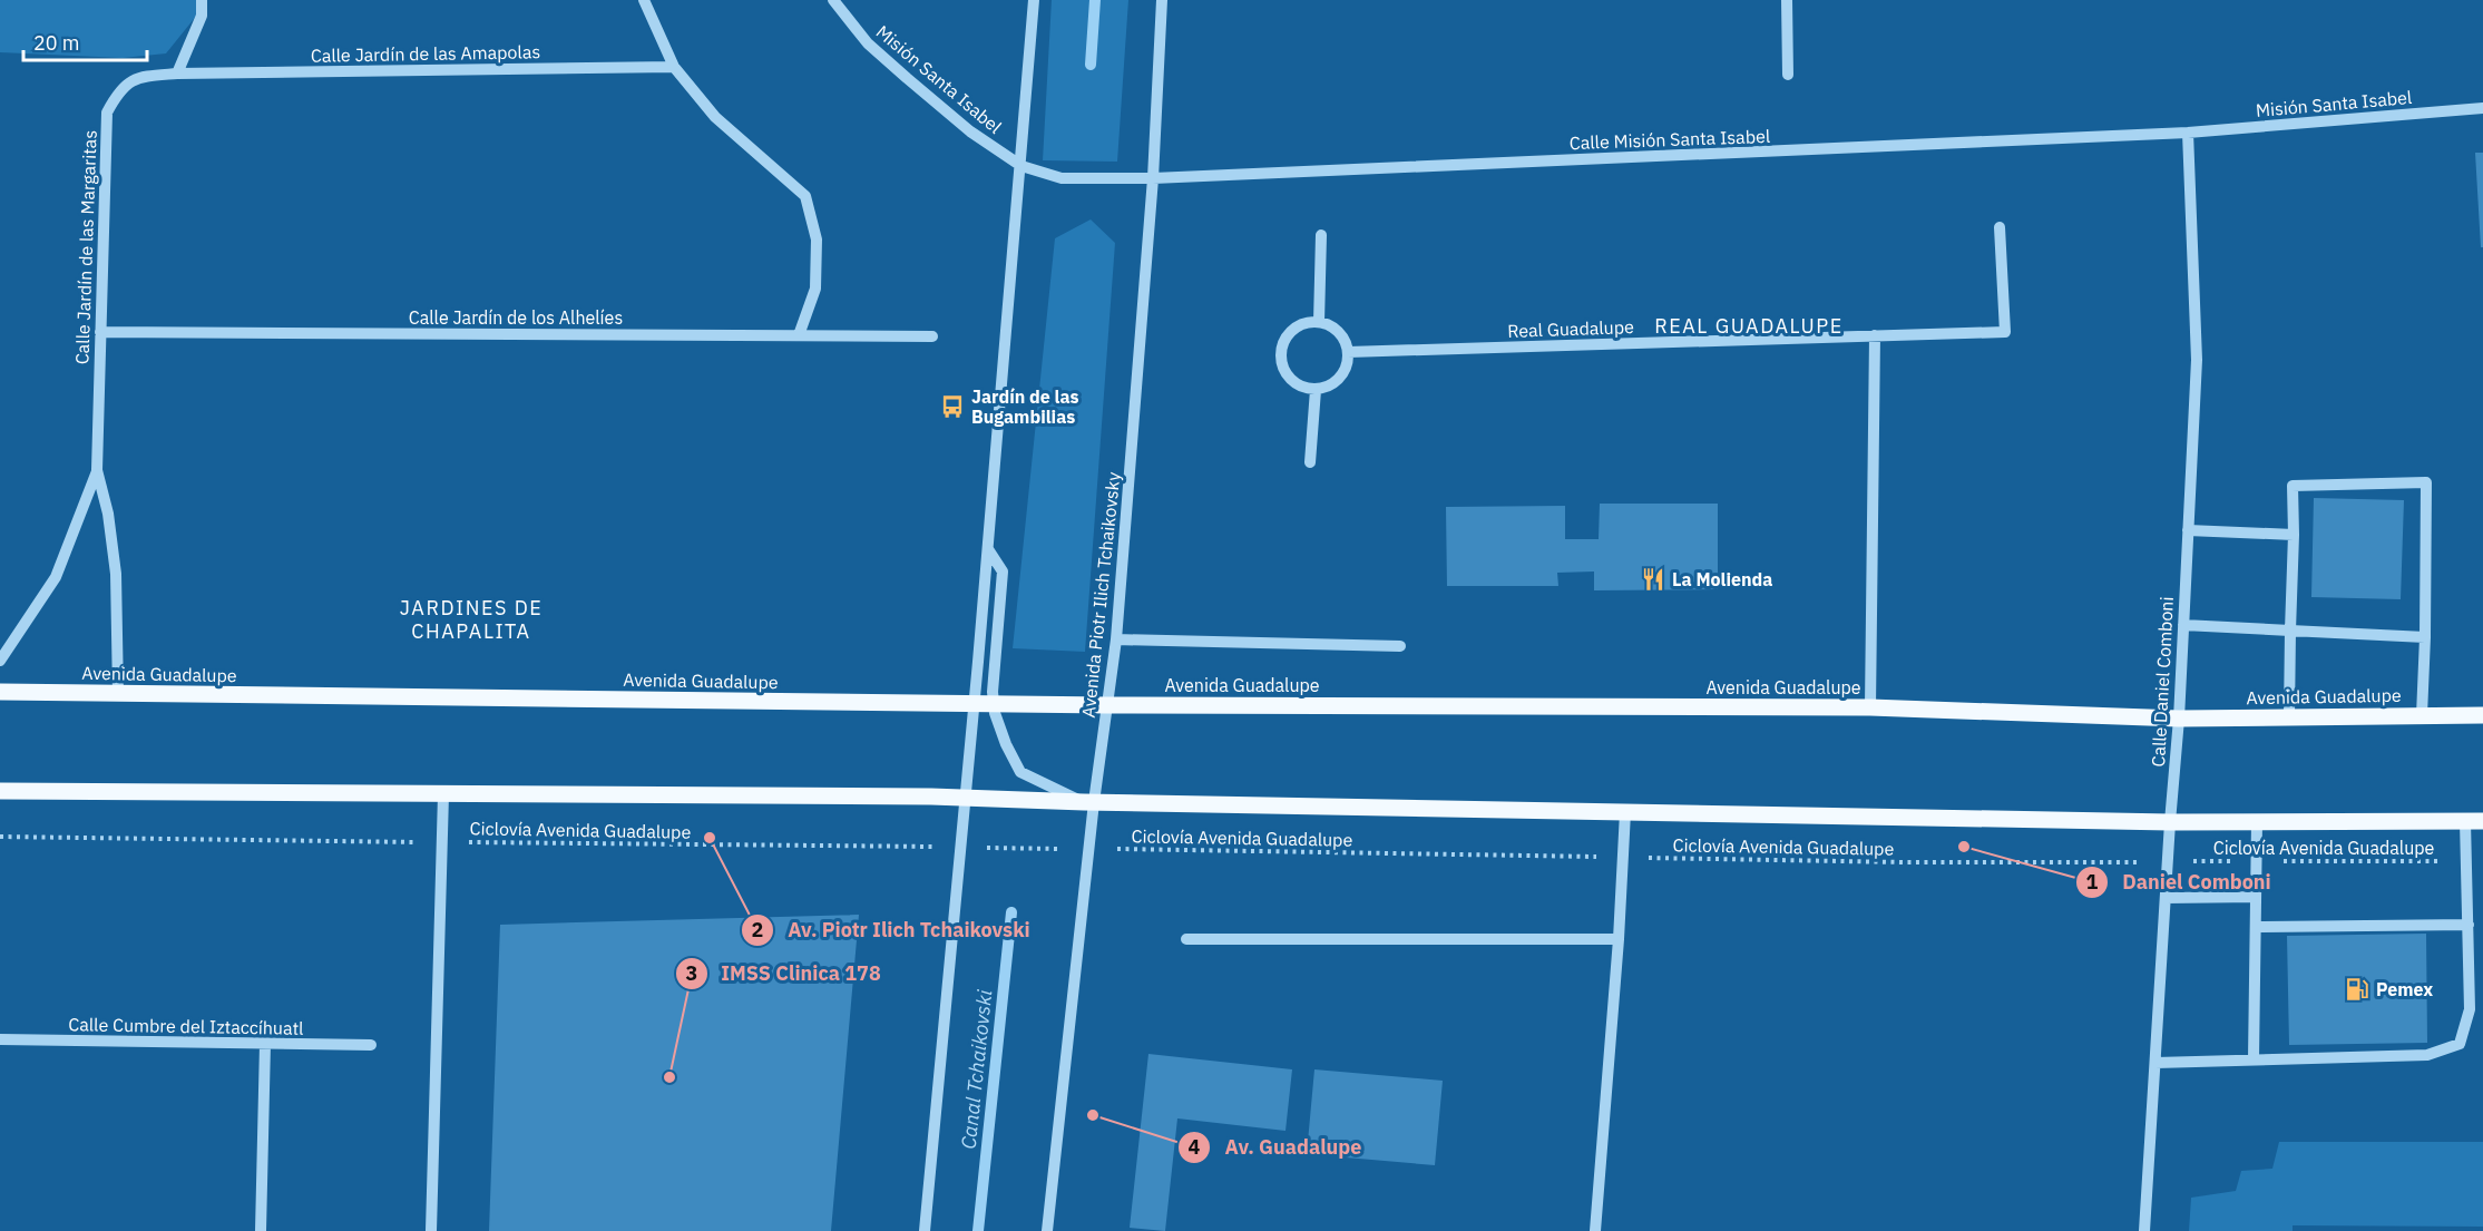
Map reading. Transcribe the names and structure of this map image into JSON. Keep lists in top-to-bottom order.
{
  "streets": {
    "main road": ["Avenida Guadalupe"],
    "street": [
      "Calle Jardín de las Amapolas",
      "Misión Santa Isabel",
      "Calle Misión Santa Isabel",
      "Calle Jardín de las Margaritas",
      "Calle Jardín de los Alhelíes",
      "Real Guadalupe",
      "Avenida Piotr Ilich Tchaikovsky",
      "Calle Daniel Comboni",
      "Calle Cumbre del Iztaccíhuatl"
    ],
    "path": ["Ciclovía Avenida Guadalupe"]
  },
  "crossings": [
    ["Calle Jardín de las Amapolas", "Calle Jardín de las Margaritas"],
    ["Misión Santa Isabel", "Calle Misión Santa Isabel"],
    ["Misión Santa Isabel", "Avenida Piotr Ilich Tchaikovsky"],
    ["Misión Santa Isabel", "Calle Daniel Comboni"],
    ["Calle Misión Santa Isabel", "Avenida Piotr Ilich Tchaikovsky"],
    ["Calle Misión Santa Isabel", "Calle Daniel Comboni"],
    ["Calle Jardín de las Margaritas", "Calle Jardín de los Alhelíes"],
    ["Calle Jardín de las Margaritas", "Avenida Guadalupe"],
    ["Avenida Piotr Ilich Tchaikovsky", "Avenida Guadalupe"],
    ["Avenida Guadalupe", "Calle Daniel Comboni"]
  ],
  "districts": ["REAL GUADALUPE", "JARDINES DE CHAPALITA"],
  "water": ["Canal Tchaikovski"],
  "places": {
    "bus stop": ["Jardín de las Bugambilias"],
    "restaurant": ["La Molienda"],
    "other": [
      "Av. Piotr Ilich Tchaikovski",
      "Daniel Comboni",
      "IMSS Clinica 178",
      "Av. Guadalupe"
    ],
    "fuel station": ["Pemex"]
  },
  "scale_bar": "20 m"
}
